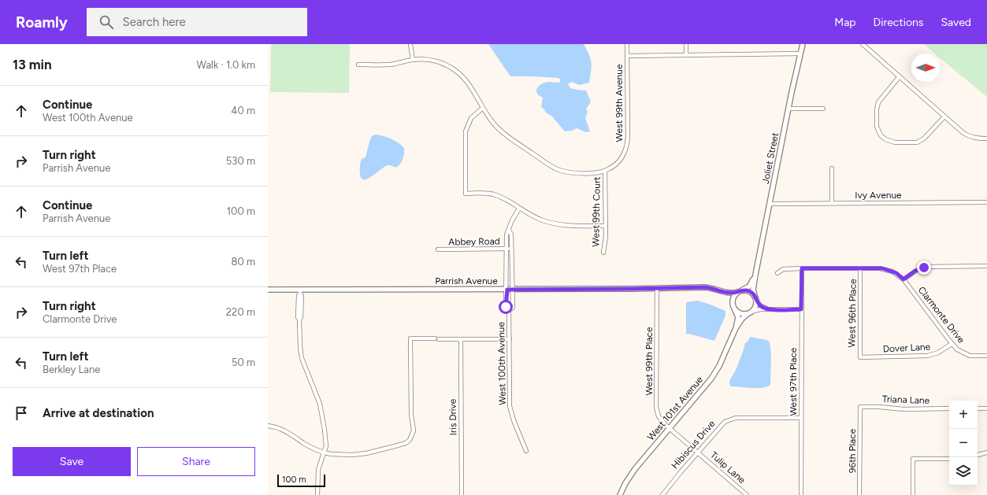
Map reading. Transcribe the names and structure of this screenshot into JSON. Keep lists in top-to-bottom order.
{
  "streets": {
    "street": [
      "West 99th Avenue",
      "Joliet Street",
      "Ivy Avenue",
      "West 99th Court",
      "Abbey Road",
      "Parrish Avenue",
      "West 96th Place",
      "Clarmonte Drive",
      "Dover Lane",
      "West 99th Place",
      "West 100th Avenue",
      "West 97th Place",
      "Triana Lane",
      "West 101st Avenue",
      "Iris Drive",
      "Hibiscus Drive",
      "96th Place",
      "Tulip Lane"
    ]
  },
  "crossings": [
    ["West 99th Avenue", "West 99th Court"],
    ["Joliet Street", "Ivy Avenue"],
    ["Joliet Street", "Parrish Avenue"],
    ["Joliet Street", "West 101st Avenue"],
    ["Abbey Road", "West 100th Avenue"],
    ["Parrish Avenue", "West 99th Place"],
    ["Parrish Avenue", "West 100th Avenue"],
    ["Parrish Avenue", "West 101st Avenue"],
    ["West 96th Place", "Clarmonte Drive"],
    ["West 96th Place", "Dover Lane"],
    ["Clarmonte Drive", "Dover Lane"],
    ["Clarmonte Drive", "West 97th Place"],
    ["West 99th Place", "West 101st Avenue"],
    ["West 99th Place", "Tulip Lane"],
    ["West 97th Place", "Hibiscus Drive"],
    ["Triana Lane", "96th Place"],
    ["West 101st Avenue", "Tulip Lane"],
    ["Hibiscus Drive", "Tulip Lane"]
  ],
  "scale_bar": "100 m",
  "north": "right",
  "page": {
    "header": "Roamly",
    "search": "Search here",
    "nav": ["Map", "Directions", "Saved"],
    "heading": ["13 min", "Walk · 1.0 km"],
    "list": [
      ["Continue", "West 100th Avenue", "40 m"],
      ["Turn right", "Parrish Avenue", "530 m"],
      ["Continue", "Parrish Avenue", "100 m"],
      ["Turn left", "West 97th Place", "80 m"],
      ["Turn right", "Clarmonte Drive", "220 m"],
      ["Turn left", "Berkley Lane", "50 m"],
      "Arrive at destination"
    ],
    "map_buttons": ["+", "−"],
    "buttons": ["Save", "Share"],
    "scale": "100 m"
  }
}
